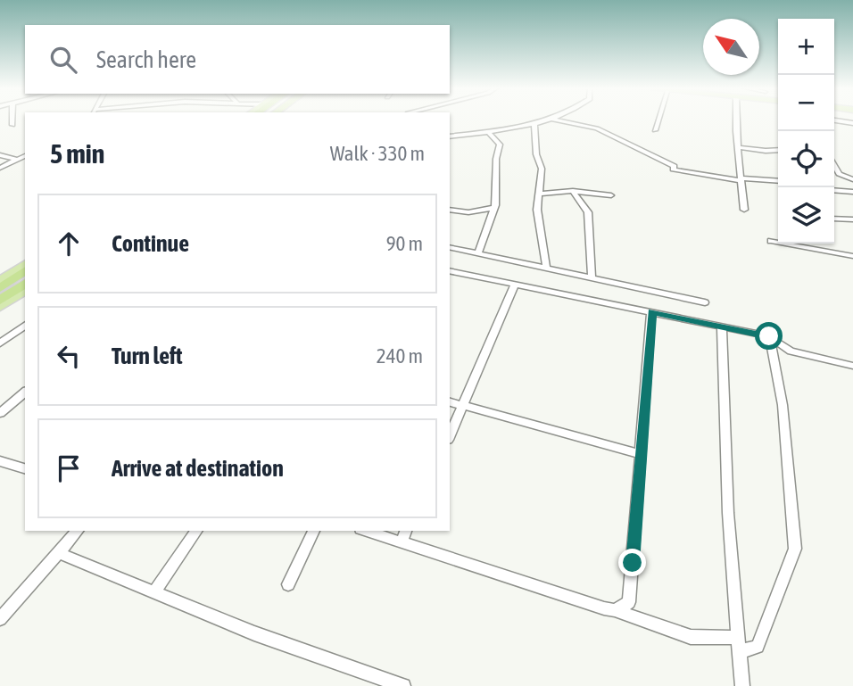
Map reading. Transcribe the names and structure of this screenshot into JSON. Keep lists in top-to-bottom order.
{
  "north": "top left",
  "page": {
    "map_buttons": ["+", "−"],
    "search": "Search here",
    "heading": ["5 min", "Walk · 330 m"],
    "list": [
      ["Continue", "90 m"],
      ["Turn left", "240 m"],
      "Arrive at destination"
    ]
  }
}
